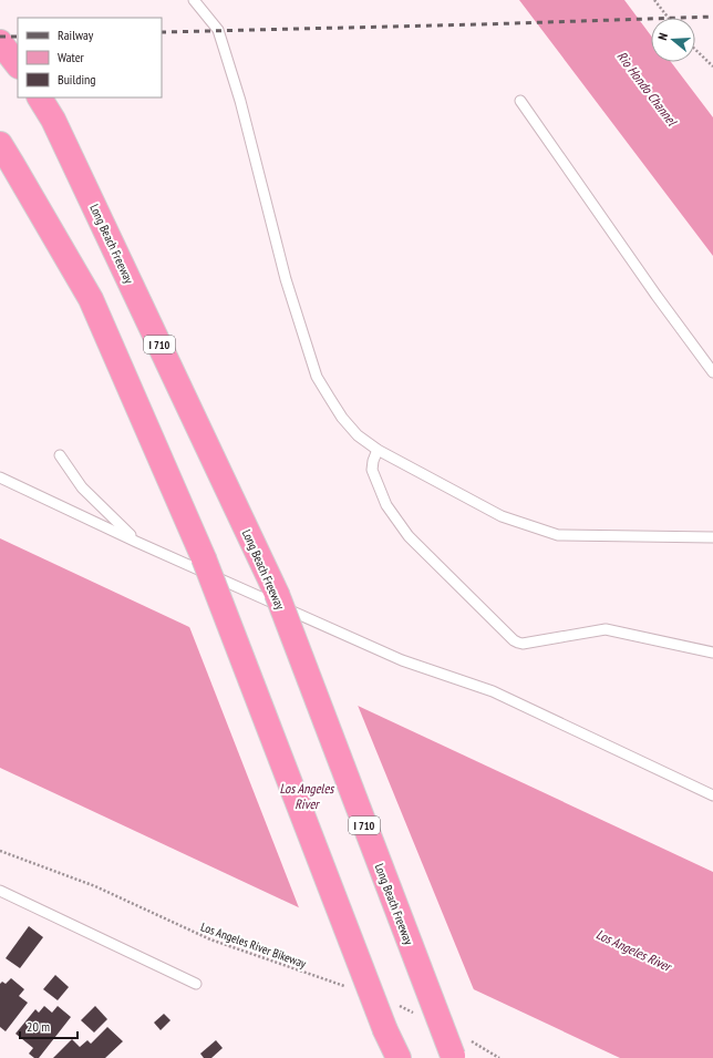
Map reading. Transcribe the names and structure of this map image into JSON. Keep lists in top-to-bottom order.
{
  "streets": {
    "highway": ["Long Beach Freeway", "I 710"],
    "path": ["Los Angeles River Bikeway"]
  },
  "water": ["Rio Hondo Channel", "Los Angeles River"],
  "legend": ["Railway", "Water", "Building"],
  "scale_bar": "20 m",
  "north": "left"
}
